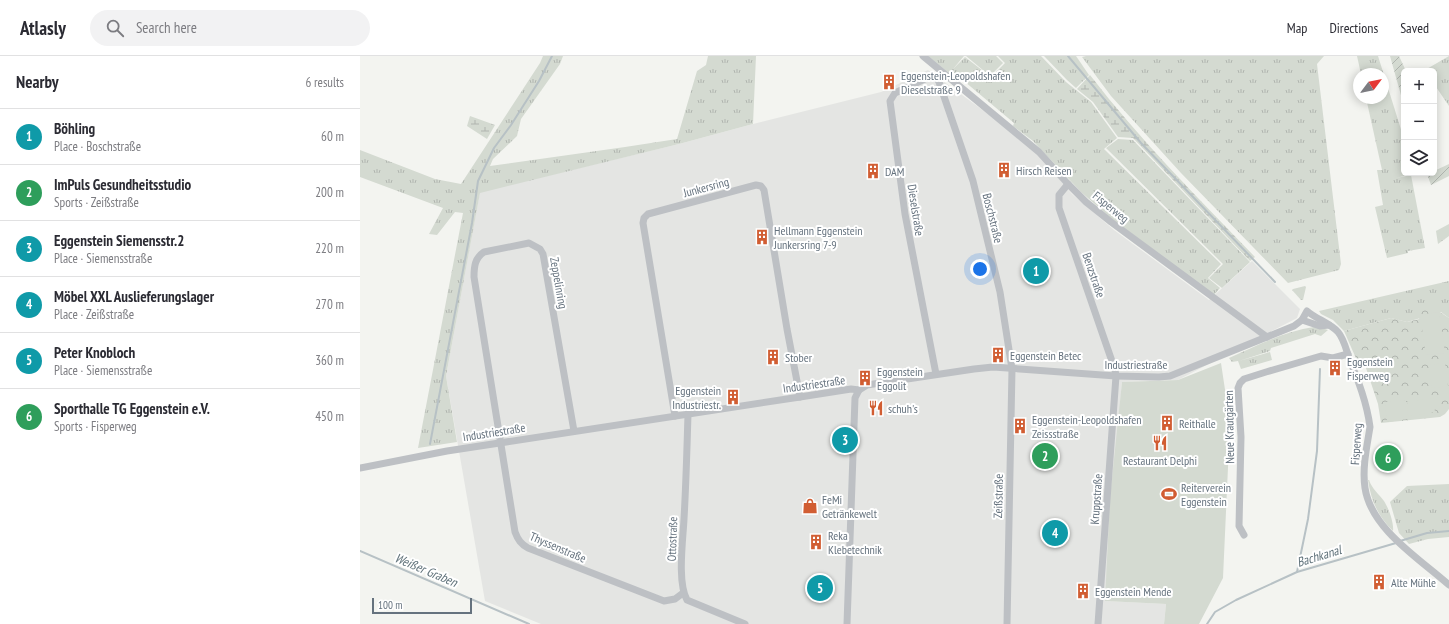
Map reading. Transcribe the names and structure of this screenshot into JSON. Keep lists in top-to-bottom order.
{
  "streets": {
    "street": [
      "Junkersring",
      "Fisperweg",
      "Dieselstraße",
      "Boschstraße",
      "Benzstraße",
      "Zeppelinring",
      "Industriestraße",
      "Neue Krautgärten",
      "Zeißstraße",
      "Kruppstraße",
      "Ottostraße",
      "Thyssenstraße"
    ]
  },
  "crossings": [
    ["Junkersring", "Industriestraße"],
    ["Fisperweg", "Benzstraße"],
    ["Fisperweg", "Industriestraße"],
    ["Fisperweg", "Neue Krautgärten"],
    ["Dieselstraße", "Boschstraße"],
    ["Dieselstraße", "Industriestraße"],
    ["Boschstraße", "Industriestraße"],
    ["Boschstraße", "Zeißstraße"],
    ["Benzstraße", "Industriestraße"],
    ["Benzstraße", "Kruppstraße"],
    ["Zeppelinring", "Industriestraße"],
    ["Zeppelinring", "Thyssenstraße"],
    ["Industriestraße", "Zeißstraße"],
    ["Industriestraße", "Kruppstraße"],
    ["Industriestraße", "Ottostraße"],
    ["Industriestraße", "Thyssenstraße"],
    ["Ottostraße", "Thyssenstraße"]
  ],
  "water": ["Bachkanal", "Weißer Graben"],
  "places": {
    "building": [
      "Eggenstein-Leopoldshafen Dieselstraße 9",
      "Hirsch Reisen",
      "DAM",
      "Hellmann Eggenstein Junkersring 7-9",
      "Eggenstein Betec",
      "Stober",
      "Eggenstein Fisperweg",
      "Eggenstein Eggolit",
      "Eggenstein Industriestr.",
      "Reithalle",
      "Eggenstein-Leopoldshafen Zeissstraße",
      "Reka Klebetechnik",
      "Alte Mühle",
      "Eggenstein Mende"
    ],
    "restaurant": ["schuh's", "Restaurant Delphi"],
    "sports": ["Reiterverein Eggenstein"],
    "shop": ["FeMi Getränkewelt"]
  },
  "scale_bar": "100 m",
  "north": "top right",
  "page": {
    "header": "Atlasly",
    "search": "Search here",
    "nav": ["Map", "Directions", "Saved"],
    "heading": ["Nearby", "6 results"],
    "map_buttons": ["+", "−"],
    "list": [
      {
        "mark": "1",
        "name": "Böhling",
        "note": "Place · Boschstraße",
        "value": "60 m"
      },
      {
        "mark": "2",
        "name": "ImPuls Gesundheitsstudio",
        "note": "Sports · Zeißstraße",
        "value": "200 m"
      },
      {
        "mark": "3",
        "name": "Eggenstein Siemensstr.2",
        "note": "Place · Siemensstraße",
        "value": "220 m"
      },
      {
        "mark": "4",
        "name": "Möbel XXL Auslieferungslager",
        "note": "Place · Zeißstraße",
        "value": "270 m"
      },
      {
        "mark": "5",
        "name": "Peter Knobloch",
        "note": "Place · Siemensstraße",
        "value": "360 m"
      },
      {
        "mark": "6",
        "name": "Sporthalle TG Eggenstein e.V.",
        "note": "Sports · Fisperweg",
        "value": "450 m"
      }
    ],
    "pins": [
      "1",
      "3",
      "2",
      "6",
      "4",
      "5"
    ],
    "scale": "100 m"
  }
}
